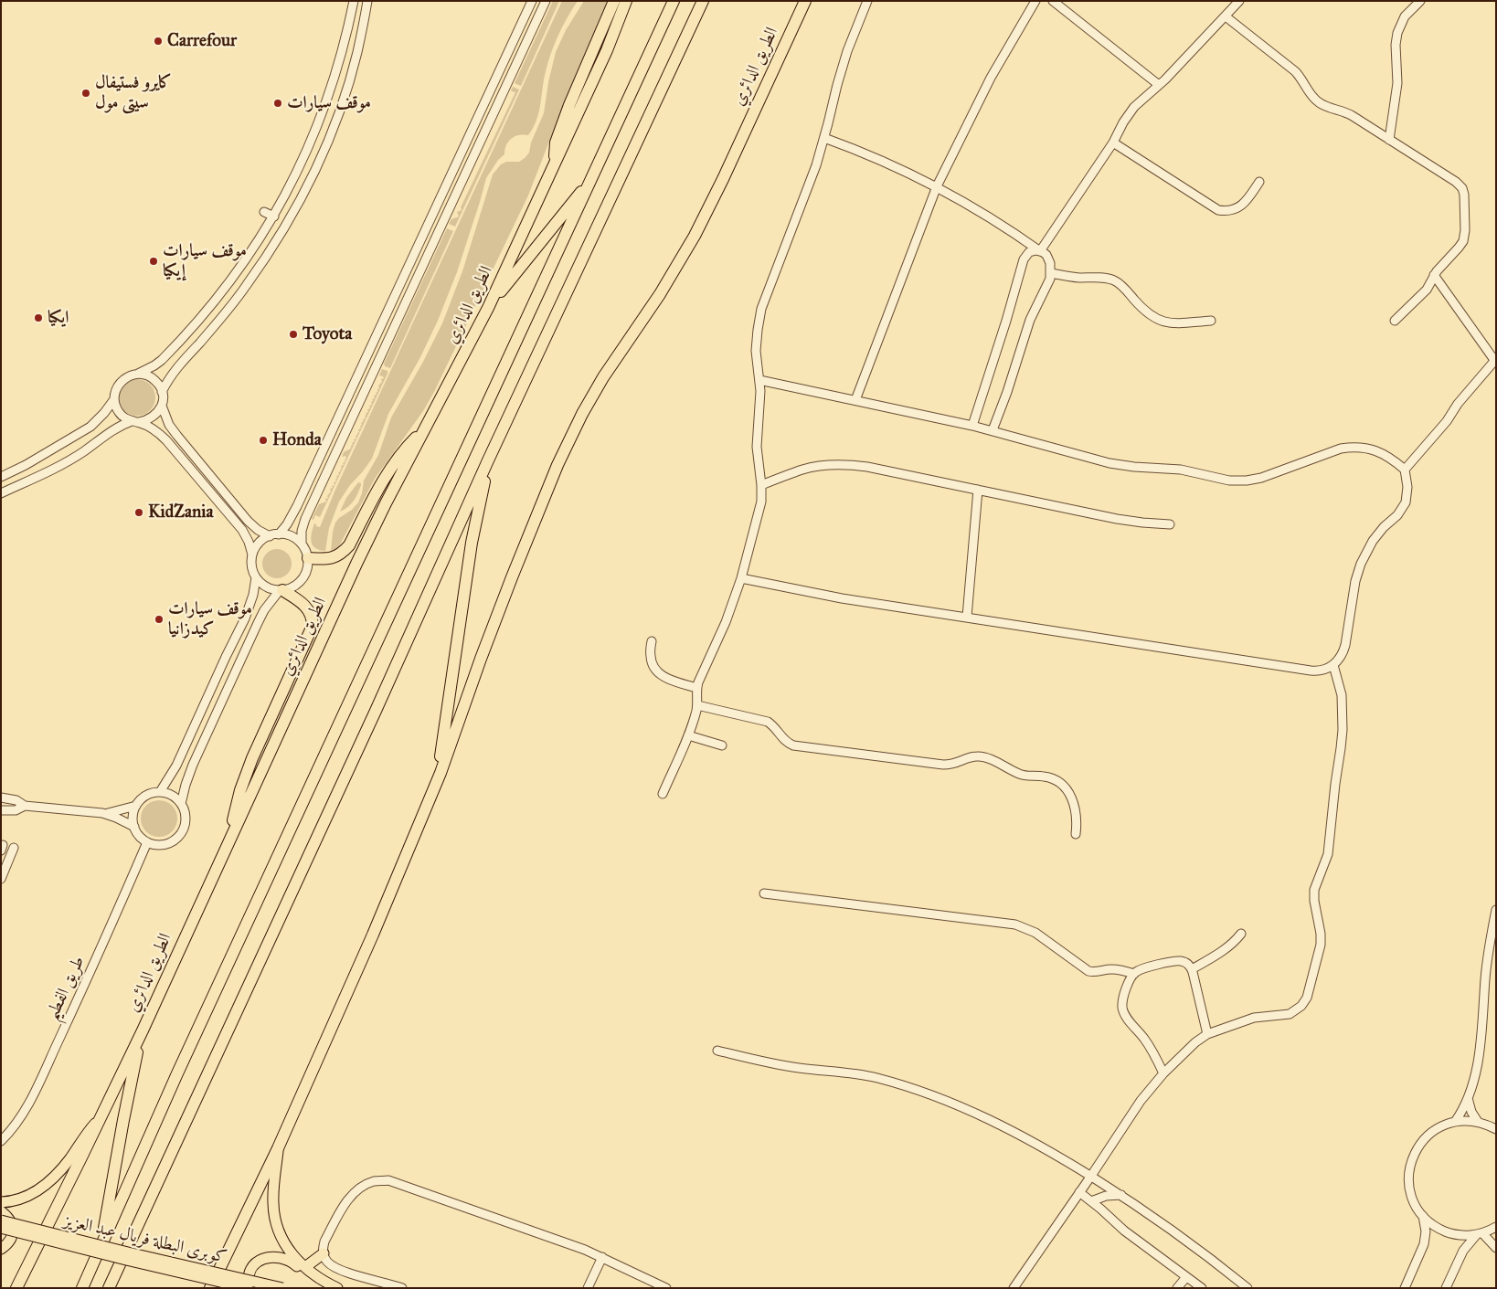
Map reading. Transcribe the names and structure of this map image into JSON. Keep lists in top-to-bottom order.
{
  "streets": {
    "highway": ["الطريق الدائري"],
    "main road": ["كوبرى البطلة فريال عبد العزيز"],
    "street": ["طريق الفطيم"]
  },
  "places": [
    "Carrefour",
    "كايرو فستيفال سيتى مول",
    "موقف سيارات",
    "موقف سيارات إيكيا",
    "ايكيا",
    "Toyota",
    "Honda",
    "KidZania",
    "موقف سيارات كيدزانيا"
  ]
}
